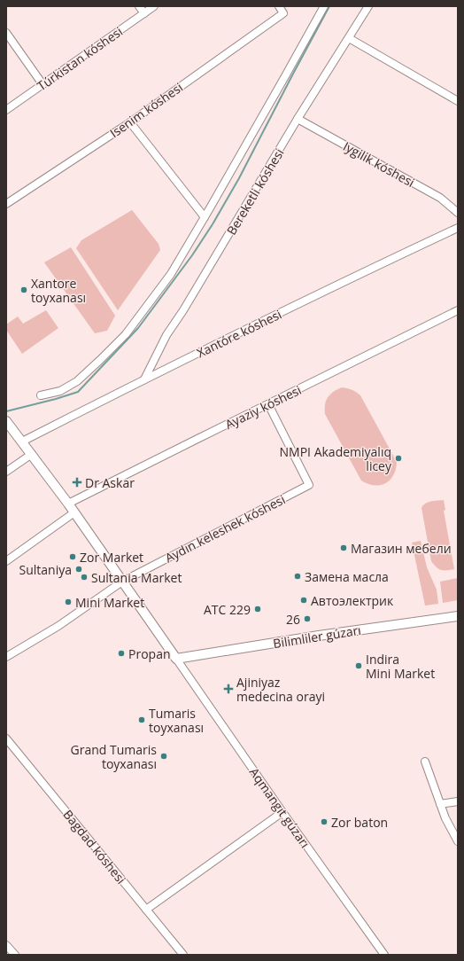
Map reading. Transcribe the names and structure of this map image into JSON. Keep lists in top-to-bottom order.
{
  "streets": {
    "main road": ["Bilimliler gúzarı"],
    "street": [
      "Túrkistan kóshesi",
      "Isenim kóshesi",
      "Iygilik kóshesi",
      "Bereketli kóshesi",
      "Xantóre kóshesi",
      "Ayaziy kóshesi",
      "Aydın keleshek kóshesi",
      "Aqmangıt gúzarı",
      "Bagdad kóshesi"
    ]
  },
  "crossings": [
    ["Iygilik kóshesi", "Bereketli kóshesi"],
    ["Bereketli kóshesi", "Xantóre kóshesi"],
    ["Ayaziy kóshesi", "Aydın keleshek kóshesi"],
    ["Bilimliler gúzarı", "Aqmangıt gúzarı"]
  ],
  "places": {
    "other": [
      "Xantore toyxanası",
      "NMPI Akademiyalıq licey",
      "Магазин мебели",
      "Zor Market",
      "Sultaniya",
      "Замена масла",
      "Sultania Market",
      "Автоэлектрик",
      "Mini Market",
      "АТС 229",
      "26",
      "Propan",
      "Indira Mini Market",
      "Tumaris toyxanası",
      "Grand Tumaris toyxanası",
      "Zor baton"
    ],
    "health": ["Dr Askar", "Ajiniyaz medecina orayi"]
  }
}
